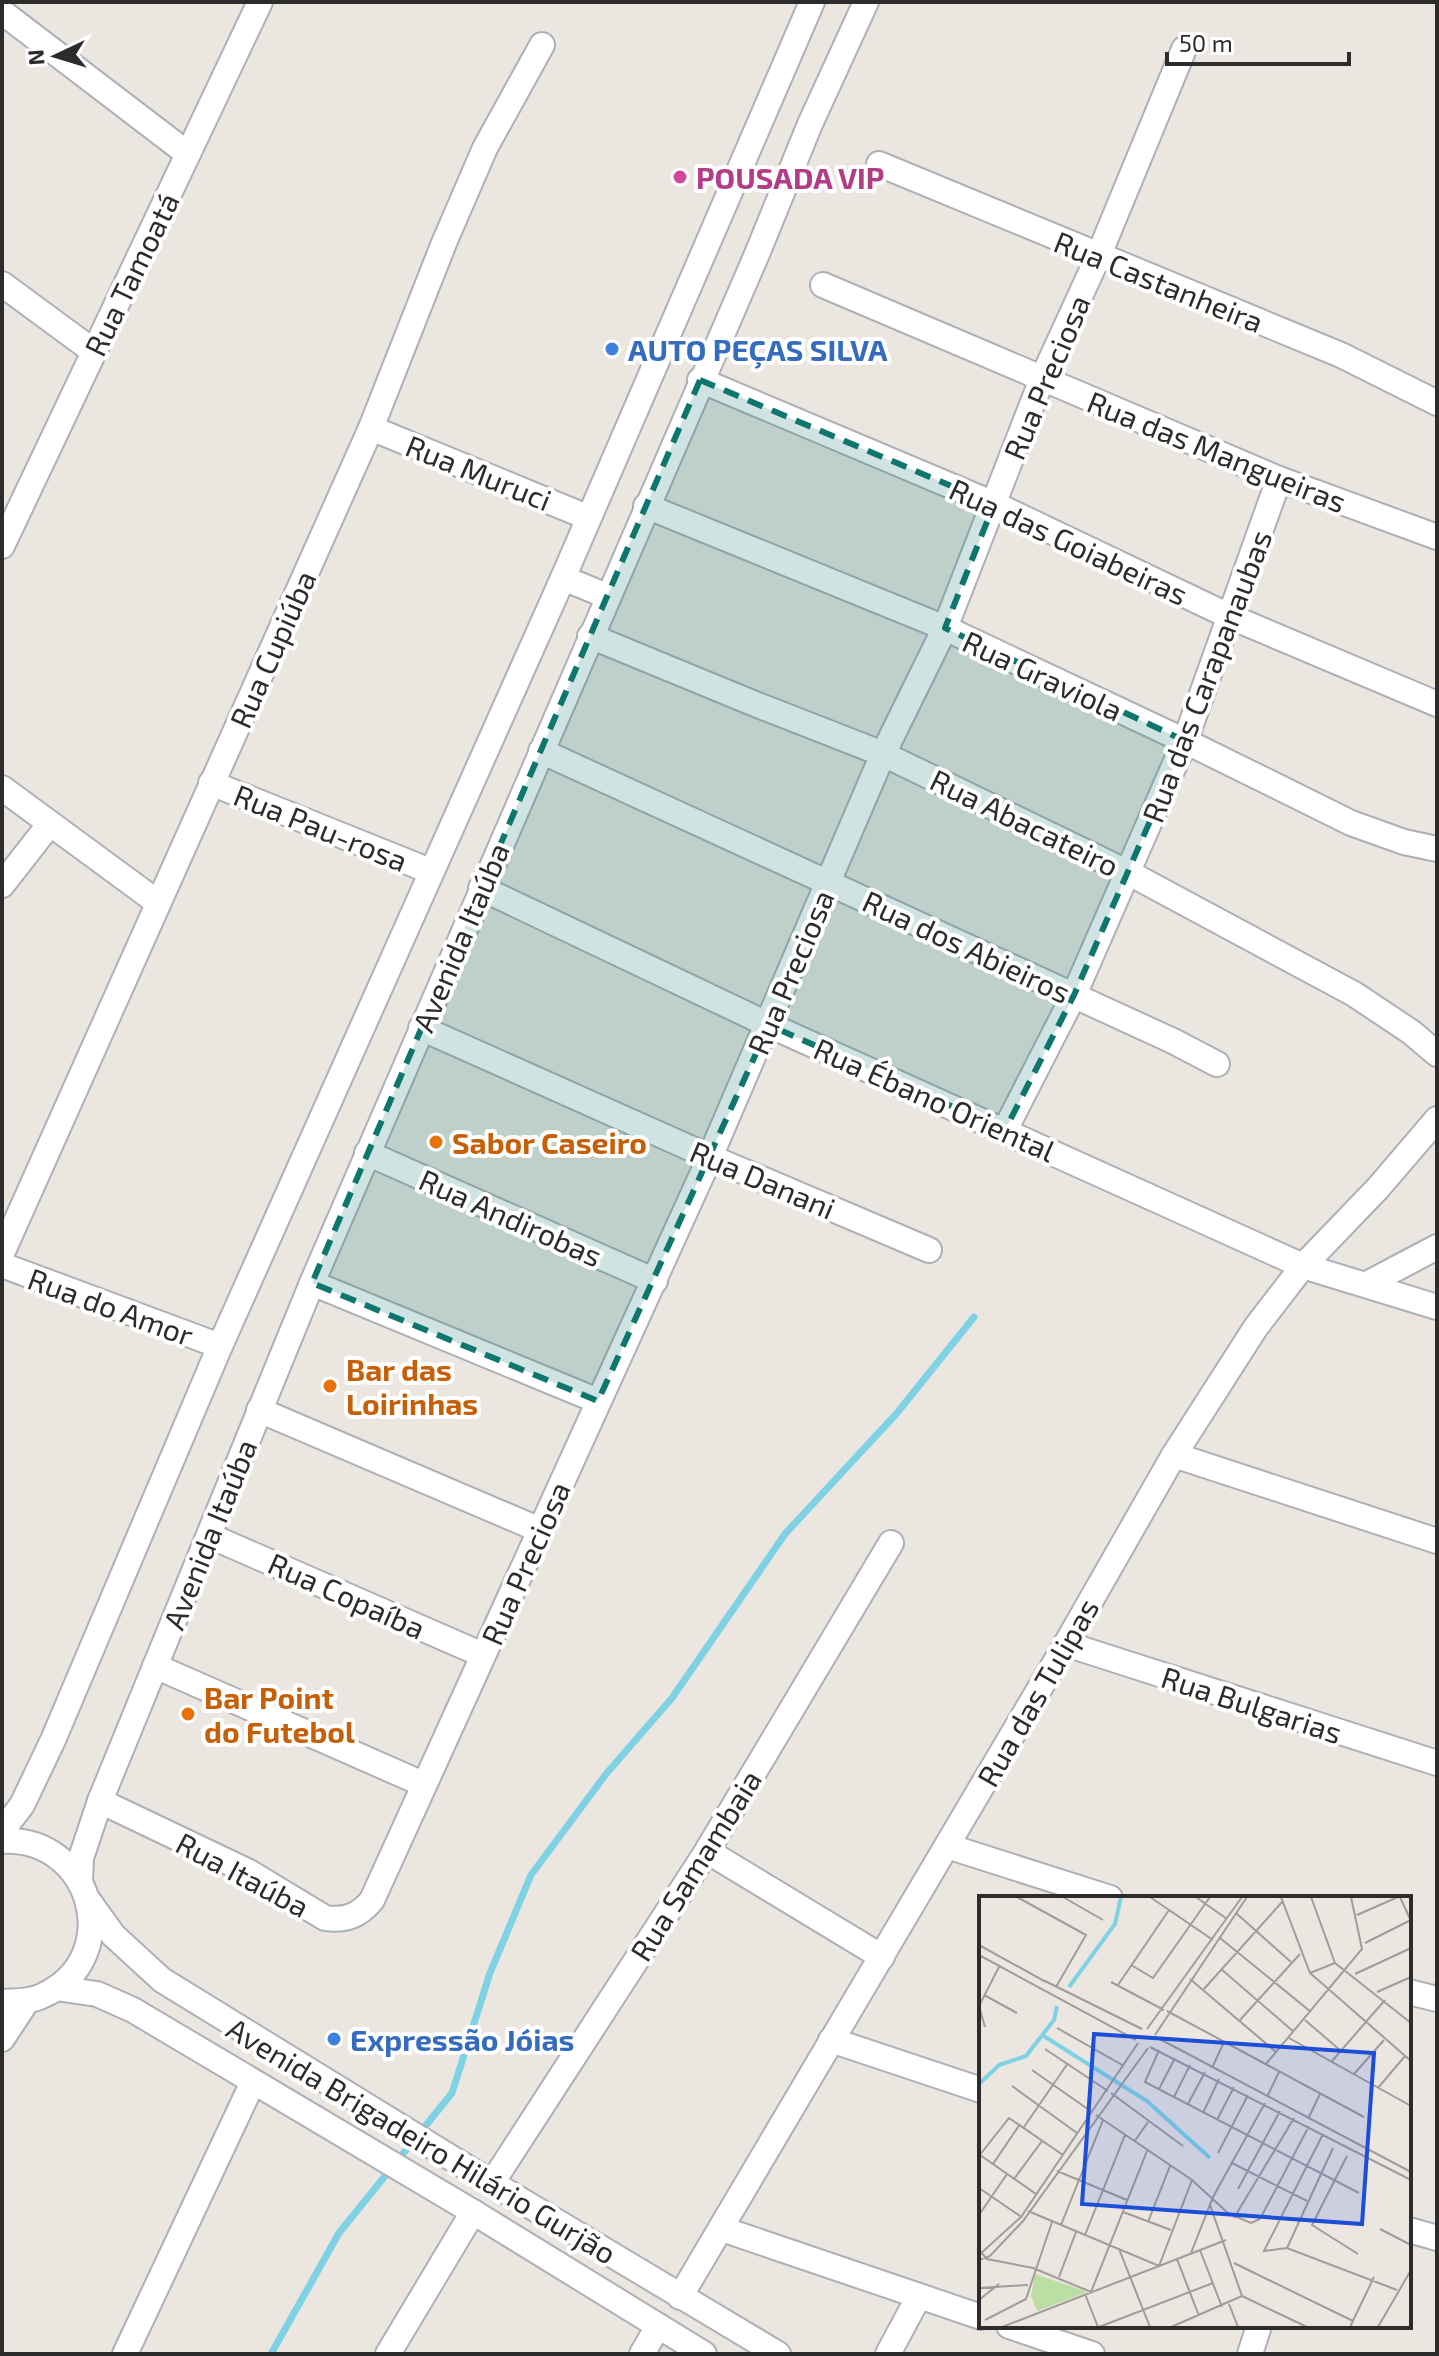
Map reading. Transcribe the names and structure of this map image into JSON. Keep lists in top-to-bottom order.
{
  "streets": {
    "street": [
      "Rua Tamoatá",
      "Rua Castanheira",
      "Rua Preciosa",
      "Rua das Mangueiras",
      "Rua Muruci",
      "Rua das Goiabeiras",
      "Rua Cupiúba",
      "Rua Graviola",
      "Rua das Carapanaubas",
      "Rua Abacateiro",
      "Rua Pau-rosa",
      "Avenida Itaúba",
      "Rua dos Abieiros",
      "Rua Ébano Oriental",
      "Rua Danani",
      "Rua Andirobas",
      "Rua do Amor",
      "Rua Copaíba",
      "Rua das Tulipas",
      "Rua Bulgarias",
      "Rua Samambaia",
      "Rua Itaúba",
      "Avenida Brigadeiro Hilário Gurjão"
    ]
  },
  "crossings": [
    ["Rua Castanheira", "Rua Preciosa"],
    ["Rua Preciosa", "Rua das Mangueiras"],
    ["Rua Preciosa", "Rua das Goiabeiras"],
    ["Rua Preciosa", "Rua Graviola"],
    ["Rua Preciosa", "Rua Abacateiro"],
    ["Rua Preciosa", "Rua dos Abieiros"],
    ["Rua Preciosa", "Rua Ébano Oriental"],
    ["Rua Preciosa", "Rua Danani"],
    ["Rua Preciosa", "Rua Andirobas"],
    ["Rua Preciosa", "Rua Copaíba"],
    ["Rua Preciosa", "Rua Itaúba"],
    ["Rua das Mangueiras", "Rua das Carapanaubas"],
    ["Rua Muruci", "Rua Cupiúba"],
    ["Rua Muruci", "Avenida Itaúba"],
    ["Rua das Goiabeiras", "Rua das Carapanaubas"],
    ["Rua das Goiabeiras", "Avenida Itaúba"],
    ["Rua Cupiúba", "Rua Pau-rosa"],
    ["Rua Graviola", "Rua das Carapanaubas"],
    ["Rua Graviola", "Avenida Itaúba"],
    ["Rua das Carapanaubas", "Rua Abacateiro"],
    ["Rua das Carapanaubas", "Rua dos Abieiros"],
    ["Rua das Carapanaubas", "Rua Ébano Oriental"],
    ["Rua Abacateiro", "Avenida Itaúba"],
    ["Rua Pau-rosa", "Avenida Itaúba"],
    ["Avenida Itaúba", "Rua dos Abieiros"],
    ["Avenida Itaúba", "Rua Ébano Oriental"],
    ["Avenida Itaúba", "Rua Danani"],
    ["Avenida Itaúba", "Rua Andirobas"],
    ["Avenida Itaúba", "Rua do Amor"],
    ["Avenida Itaúba", "Rua Copaíba"],
    ["Avenida Itaúba", "Rua Itaúba"],
    ["Avenida Itaúba", "Avenida Brigadeiro Hilário Gurjão"],
    ["Rua Ébano Oriental", "Rua das Tulipas"],
    ["Rua das Tulipas", "Rua Bulgarias"],
    ["Rua das Tulipas", "Avenida Brigadeiro Hilário Gurjão"],
    ["Rua Samambaia", "Avenida Brigadeiro Hilário Gurjão"]
  ],
  "places": [
    "POUSADA VIP",
    "AUTO PEÇAS SILVA",
    "Sabor Caseiro",
    "Bar das Loirinhas",
    "Bar Point do Futebol",
    "Expressão Jóias"
  ],
  "scale_bar": "50 m",
  "north": "left"
}
